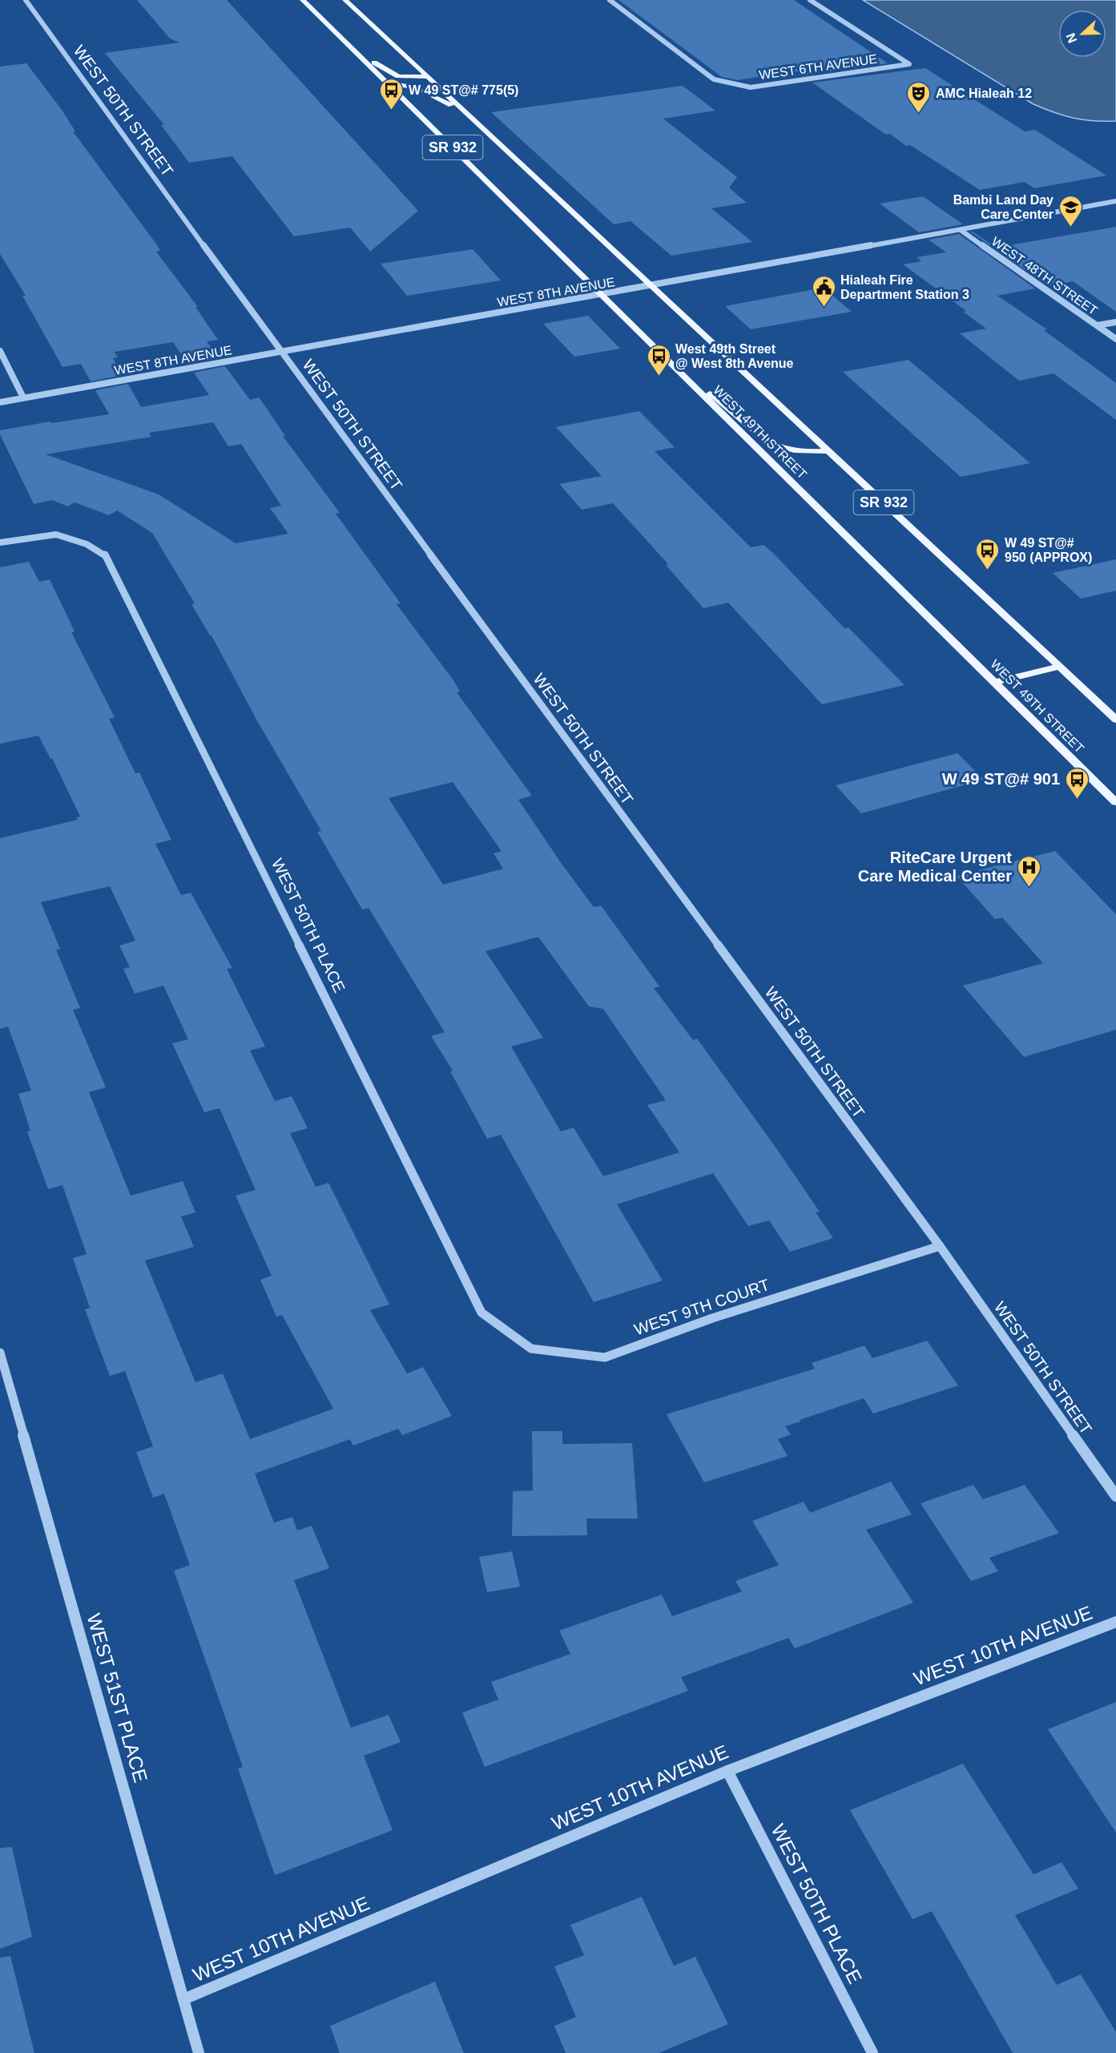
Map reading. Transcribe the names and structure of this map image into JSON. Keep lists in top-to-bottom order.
{
  "streets": {
    "main road": ["SR 932", "WEST 49TH STREET"],
    "street": [
      "WEST 6TH AVENUE",
      "WEST 50TH STREET",
      "WEST 48TH STREET",
      "WEST 8TH AVENUE",
      "WEST 50TH PLACE",
      "WEST 9TH COURT",
      "WEST 10TH AVENUE",
      "WEST 51ST PLACE"
    ]
  },
  "crossings": [
    ["WEST 50TH STREET", "WEST 8TH AVENUE"],
    ["WEST 50TH STREET", "WEST 9TH COURT"],
    ["WEST 48TH STREET", "WEST 8TH AVENUE"],
    ["WEST 8TH AVENUE", "WEST 49TH STREET"],
    ["WEST 50TH PLACE", "WEST 9TH COURT"],
    ["WEST 50TH PLACE", "WEST 10TH AVENUE"],
    ["WEST 10TH AVENUE", "WEST 51ST PLACE"]
  ],
  "places": {
    "bus stop": [
      "W 49 ST@# 775(5)",
      "West 49th Street @ West 8th Avenue",
      "W 49 ST@# 950 (APPROX)",
      "W 49 ST@# 901"
    ],
    "theatre": ["AMC Hialeah 12"],
    "school or university": ["Bambi Land Day Care Center"],
    "public building": ["Hialeah Fire Department Station 3"],
    "hospital": ["RiteCare Urgent Care Medical Center"]
  },
  "north": "left"
}
